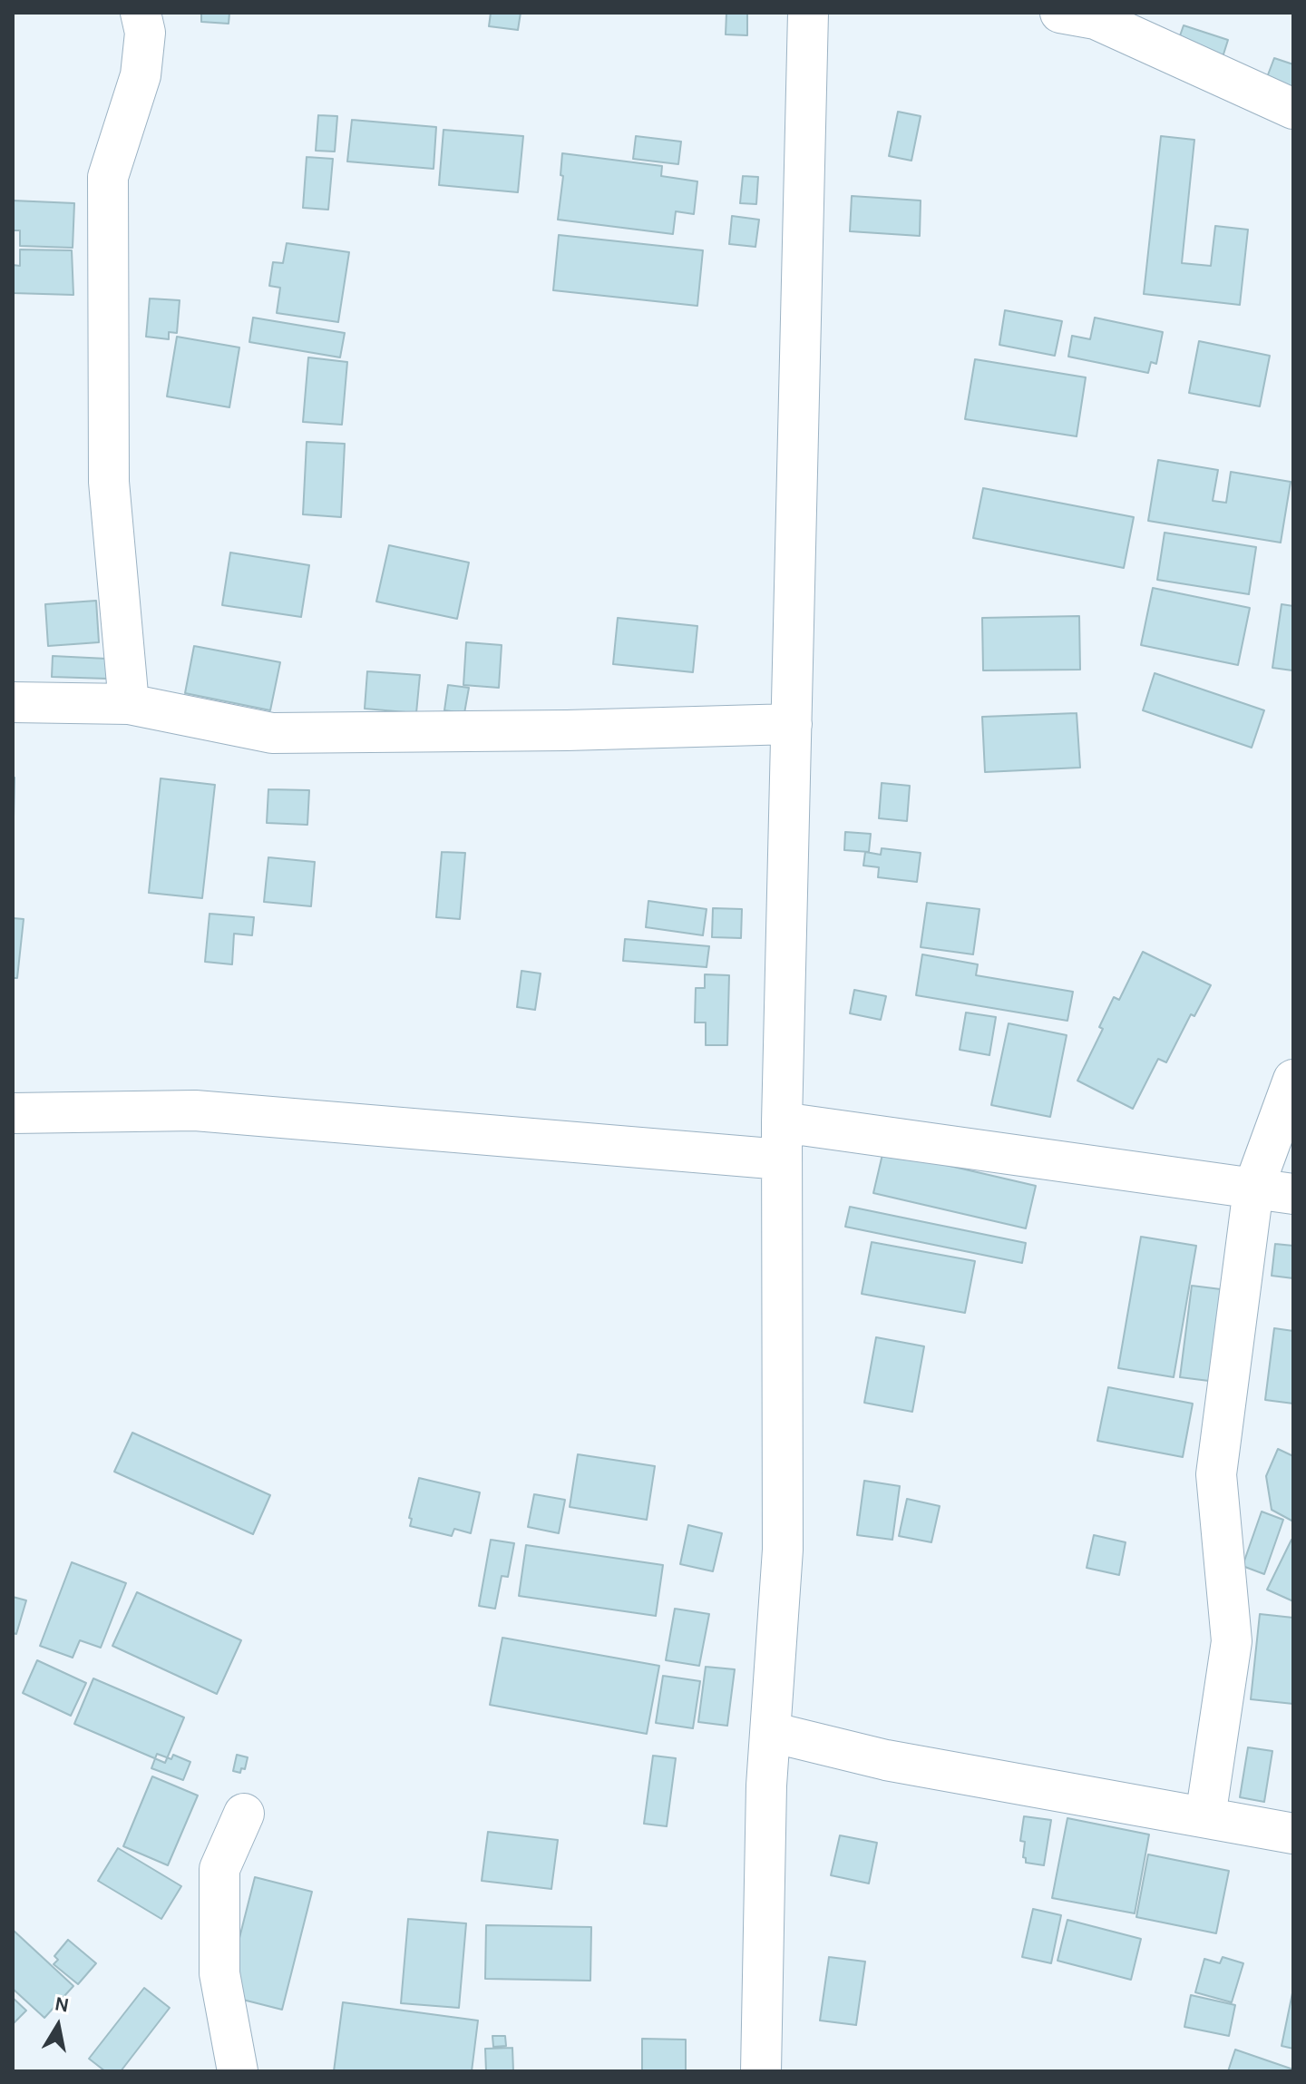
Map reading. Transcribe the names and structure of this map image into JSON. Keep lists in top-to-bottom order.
{
  "north": "top"
}
